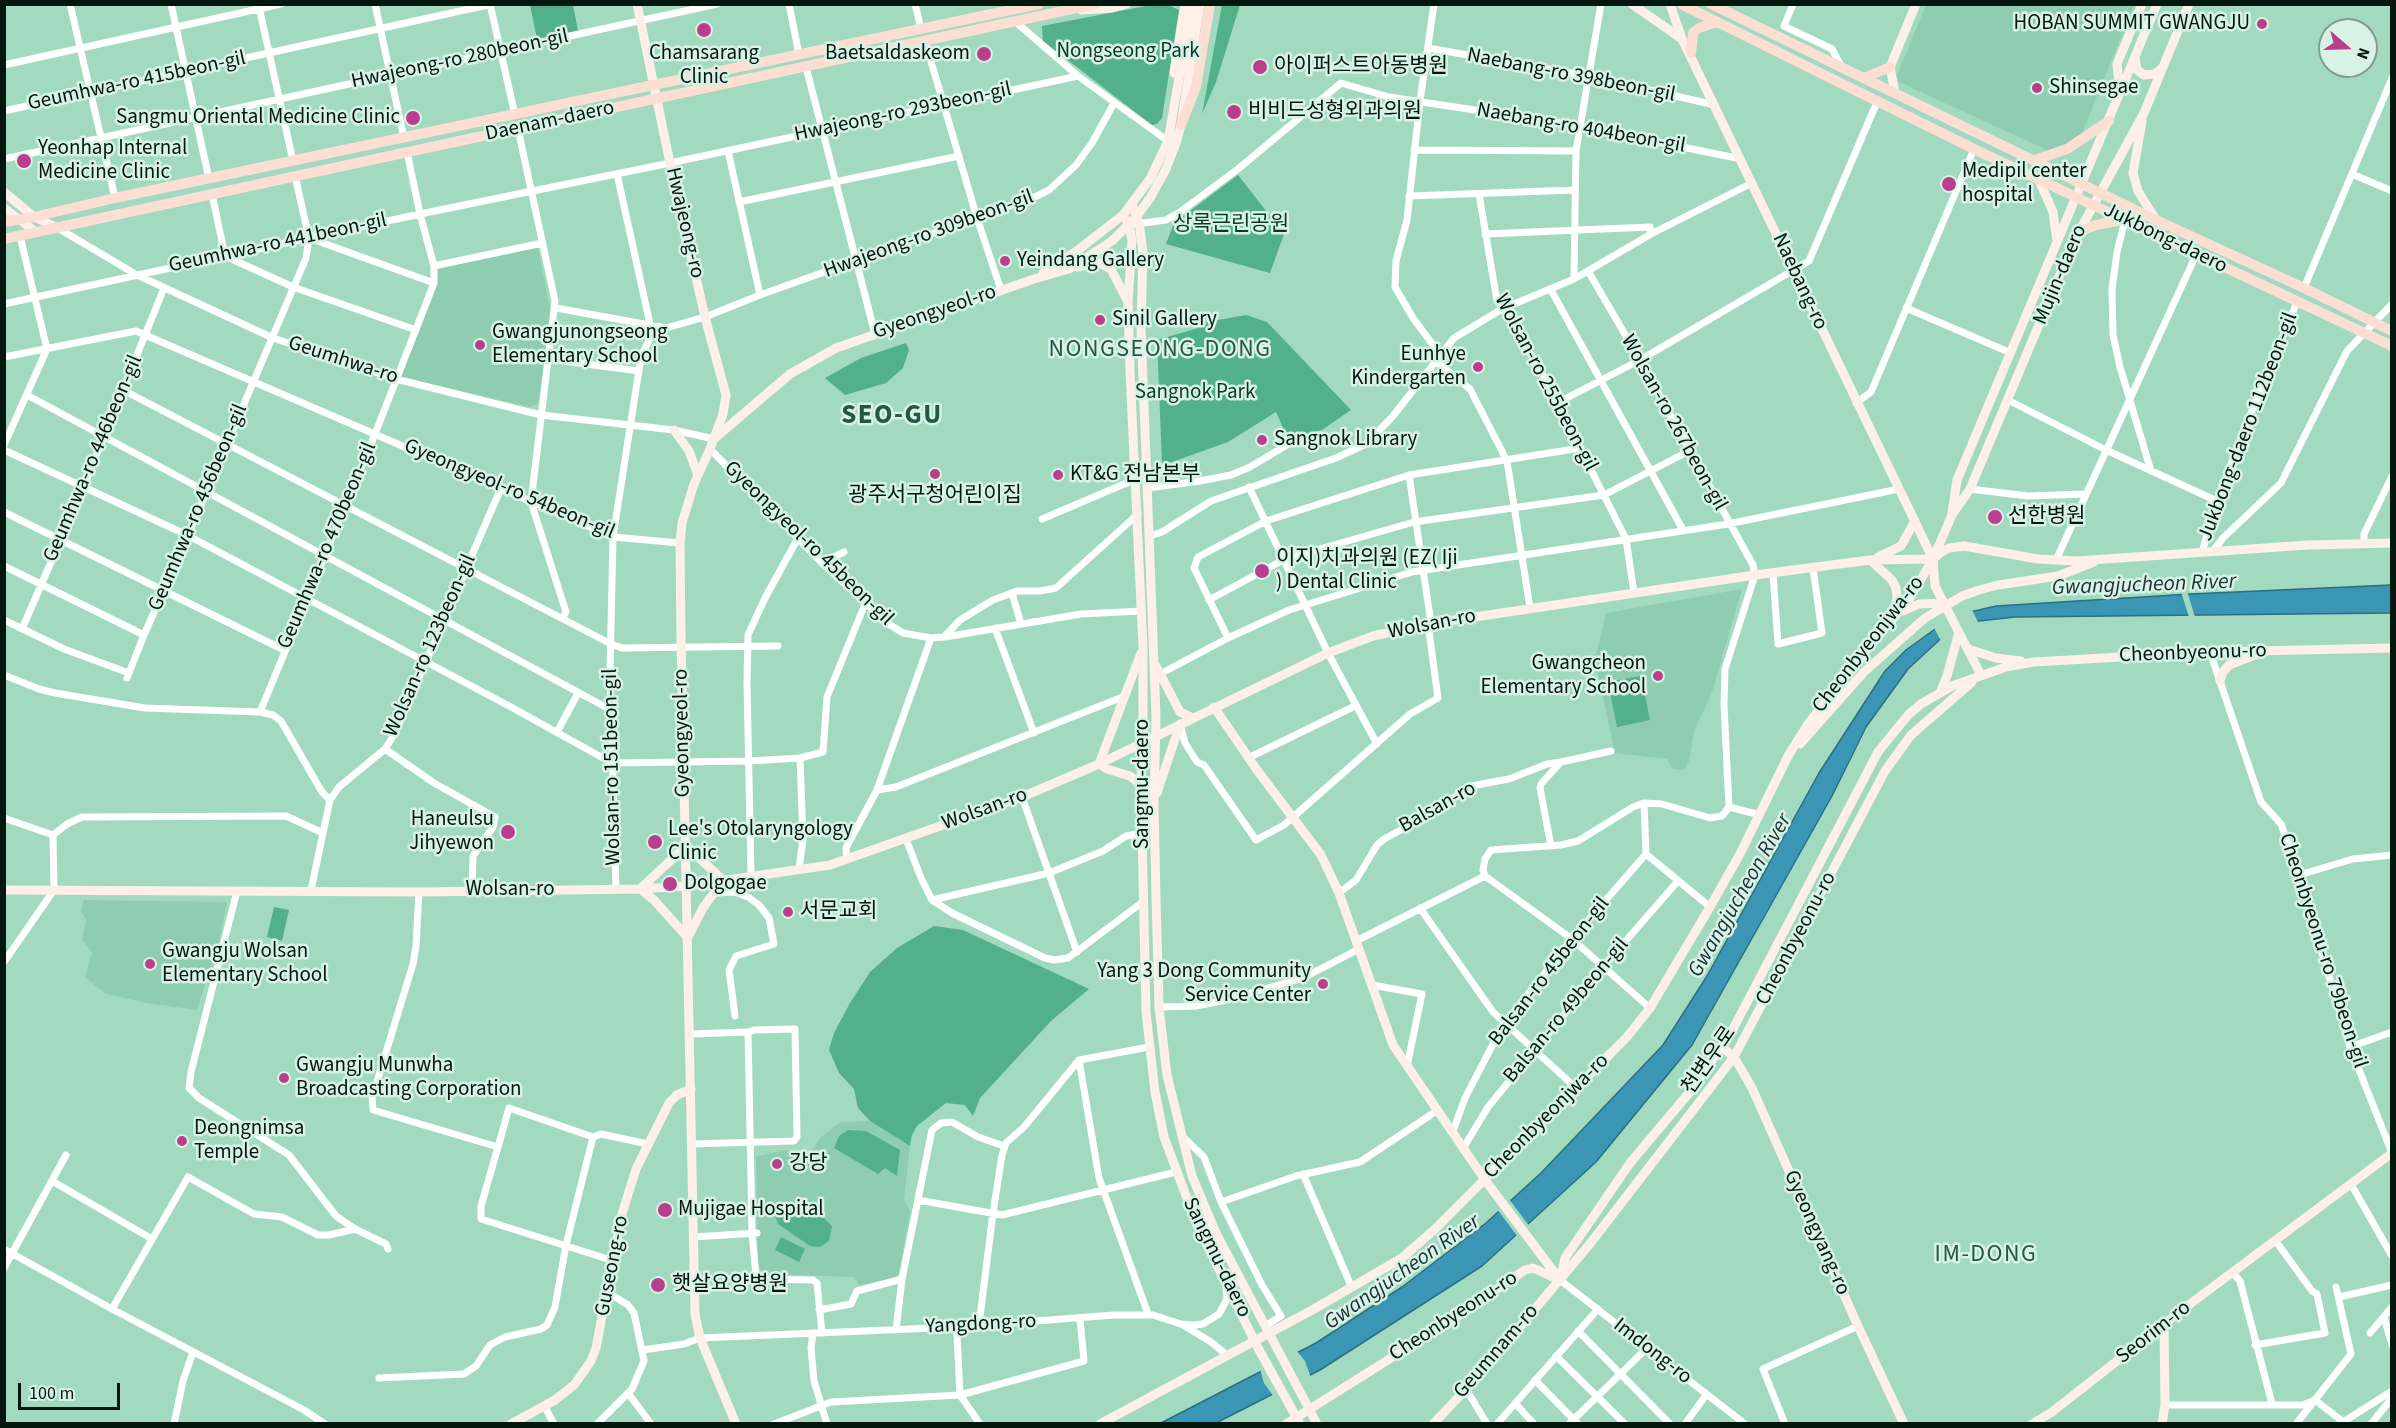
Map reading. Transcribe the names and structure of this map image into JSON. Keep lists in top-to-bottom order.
{
  "streets": {
    "main road": ["Daenam-daero", "Jukbong-daero"],
    "street": [
      "Hwajeong-ro 280beon-gil",
      "Naebang-ro 398beon-gil",
      "Geumhwa-ro 415beon-gil",
      "Hwajeong-ro 293beon-gil",
      "Naebang-ro 404beon-gil",
      "Hwajeong-ro",
      "Hwajeong-ro 309beon-gil",
      "Geumhwa-ro 441beon-gil",
      "Mujin-daero",
      "Naebang-ro",
      "Gyeongyeol-ro",
      "Geumhwa-ro",
      "Wolsan-ro 255beon-gil",
      "Wolsan-ro 267beon-gil",
      "Jukbong-daero 112beon-gil",
      "Geumhwa-ro 446beon-gil",
      "Gyeongyeol-ro 54beon-gil",
      "Geumhwa-ro 456beon-gil",
      "Gyeongyeol-ro 45beon-gil",
      "Geumhwa-ro 470beon-gil",
      "Wolsan-ro",
      "Cheonbyeonjwa-ro",
      "Wolsan-ro 123beon-gil",
      "Cheonbyeonu-ro",
      "Wolsan-ro 151beon-gil",
      "Sangmu-daero",
      "Balsan-ro",
      "Cheonbyeonu-ro 79beon-gil",
      "Balsan-ro 45beon-gil",
      "Balsan-ro 49beon-gil",
      "천변우로",
      "Gyeongyang-ro",
      "Guseong-ro",
      "Yangdong-ro",
      "Seorim-ro",
      "Geumnam-ro",
      "Imdong-ro"
    ]
  },
  "crossings": [
    ["Hwajeong-ro 280beon-gil", "Hwajeong-ro"],
    ["Naebang-ro 398beon-gil", "Naebang-ro"],
    ["Hwajeong-ro 293beon-gil", "Hwajeong-ro"],
    ["Hwajeong-ro 293beon-gil", "Geumhwa-ro 441beon-gil"],
    ["Daenam-daero", "Hwajeong-ro"],
    ["Daenam-daero", "Geumhwa-ro"],
    ["Naebang-ro 404beon-gil", "Naebang-ro"],
    ["Naebang-ro 404beon-gil", "Gyeongyeol-ro"],
    ["Naebang-ro 404beon-gil", "Sangmu-daero"],
    ["Hwajeong-ro", "Hwajeong-ro 309beon-gil"],
    ["Hwajeong-ro", "Gyeongyeol-ro"],
    ["Hwajeong-ro", "Geumhwa-ro"],
    ["Hwajeong-ro 309beon-gil", "Wolsan-ro 151beon-gil"],
    ["Jukbong-daero", "Mujin-daero"],
    ["Jukbong-daero", "Jukbong-daero 112beon-gil"],
    ["Geumhwa-ro 441beon-gil", "Geumhwa-ro"],
    ["Geumhwa-ro 441beon-gil", "Geumhwa-ro 456beon-gil"],
    ["Mujin-daero", "Naebang-ro"],
    ["Mujin-daero", "Wolsan-ro"],
    ["Mujin-daero", "Cheonbyeonjwa-ro"],
    ["Naebang-ro", "Wolsan-ro"],
    ["Naebang-ro", "Cheonbyeonjwa-ro"],
    ["Gyeongyeol-ro", "Geumhwa-ro"],
    ["Gyeongyeol-ro", "Gyeongyeol-ro 54beon-gil"],
    ["Gyeongyeol-ro", "Gyeongyeol-ro 45beon-gil"],
    ["Gyeongyeol-ro", "Wolsan-ro"],
    ["Gyeongyeol-ro", "Sangmu-daero"],
    ["Gyeongyeol-ro", "Guseong-ro"],
    ["Gyeongyeol-ro", "Yangdong-ro"],
    ["Geumhwa-ro", "Geumhwa-ro 446beon-gil"],
    ["Geumhwa-ro", "Geumhwa-ro 456beon-gil"],
    ["Geumhwa-ro", "Geumhwa-ro 470beon-gil"],
    ["Geumhwa-ro", "Wolsan-ro 151beon-gil"],
    ["Wolsan-ro 255beon-gil", "Wolsan-ro 267beon-gil"],
    ["Wolsan-ro 255beon-gil", "Wolsan-ro"],
    ["Wolsan-ro 267beon-gil", "Wolsan-ro"],
    ["Jukbong-daero 112beon-gil", "Cheonbyeonjwa-ro"],
    ["Geumhwa-ro 446beon-gil", "Gyeongyeol-ro 54beon-gil"],
    ["Geumhwa-ro 446beon-gil", "Geumhwa-ro 456beon-gil"],
    ["Gyeongyeol-ro 54beon-gil", "Geumhwa-ro 456beon-gil"],
    ["Gyeongyeol-ro 54beon-gil", "Geumhwa-ro 470beon-gil"],
    ["Gyeongyeol-ro 54beon-gil", "Wolsan-ro 123beon-gil"],
    ["Gyeongyeol-ro 54beon-gil", "Wolsan-ro 151beon-gil"],
    ["Gyeongyeol-ro 45beon-gil", "Sangmu-daero"],
    ["Wolsan-ro", "Cheonbyeonjwa-ro"],
    ["Wolsan-ro", "Wolsan-ro 151beon-gil"],
    ["Wolsan-ro", "Sangmu-daero"],
    ["Cheonbyeonjwa-ro", "Sangmu-daero"],
    ["Cheonbyeonu-ro", "Sangmu-daero"],
    ["Cheonbyeonu-ro", "Cheonbyeonu-ro 79beon-gil"],
    ["Cheonbyeonu-ro", "천변우로"],
    ["Cheonbyeonu-ro", "Gyeongyang-ro"],
    ["Cheonbyeonu-ro", "Geumnam-ro"],
    ["Cheonbyeonu-ro", "Imdong-ro"],
    ["Sangmu-daero", "Yangdong-ro"],
    ["Cheonbyeonu-ro 79beon-gil", "Seorim-ro"],
    ["천변우로", "Gyeongyang-ro"],
    ["천변우로", "Geumnam-ro"],
    ["천변우로", "Imdong-ro"],
    ["Geumnam-ro", "Imdong-ro"]
  ],
  "districts": ["NONGSEONG-DONG", "SEO-GU", "IM-DONG"],
  "water": ["Gwangjucheon River"],
  "parks": ["Nongseong Park", "상록근린공원", "Sangnok Park"],
  "places": [
    "HOBAN SUMMIT GWANGJU",
    "Chamsarang Clinic",
    "Baetsaldaskeom",
    "아이퍼스트아동병원",
    "Shinsegae",
    "비비드성형외과의원",
    "Sangmu Oriental Medicine Clinic",
    "Yeonhap Internal Medicine Clinic",
    "Medipil center hospital",
    "Yeindang Gallery",
    "Sinil Gallery",
    "Gwangjunongseong Elementary School",
    "Eunhye Kindergarten",
    "Sangnok Library",
    "광주서구청어린이집",
    "KT&G 전남본부",
    "선한병원",
    "이지)치과의원 (EZ( Iji ) Dental Clinic",
    "Gwangcheon Elementary School",
    "Haneulsu Jihyewon",
    "Lee's Otolaryngology Clinic",
    "Dolgogae",
    "서문교회",
    "Gwangju Wolsan Elementary School",
    "Yang 3 Dong Community Service Center",
    "Gwangju Munwha Broadcasting Corporation",
    "Deongnimsa Temple",
    "강당",
    "Mujigae Hospital",
    "햇살요양병원"
  ],
  "scale_bar": "100 m",
  "north": "right"
}
